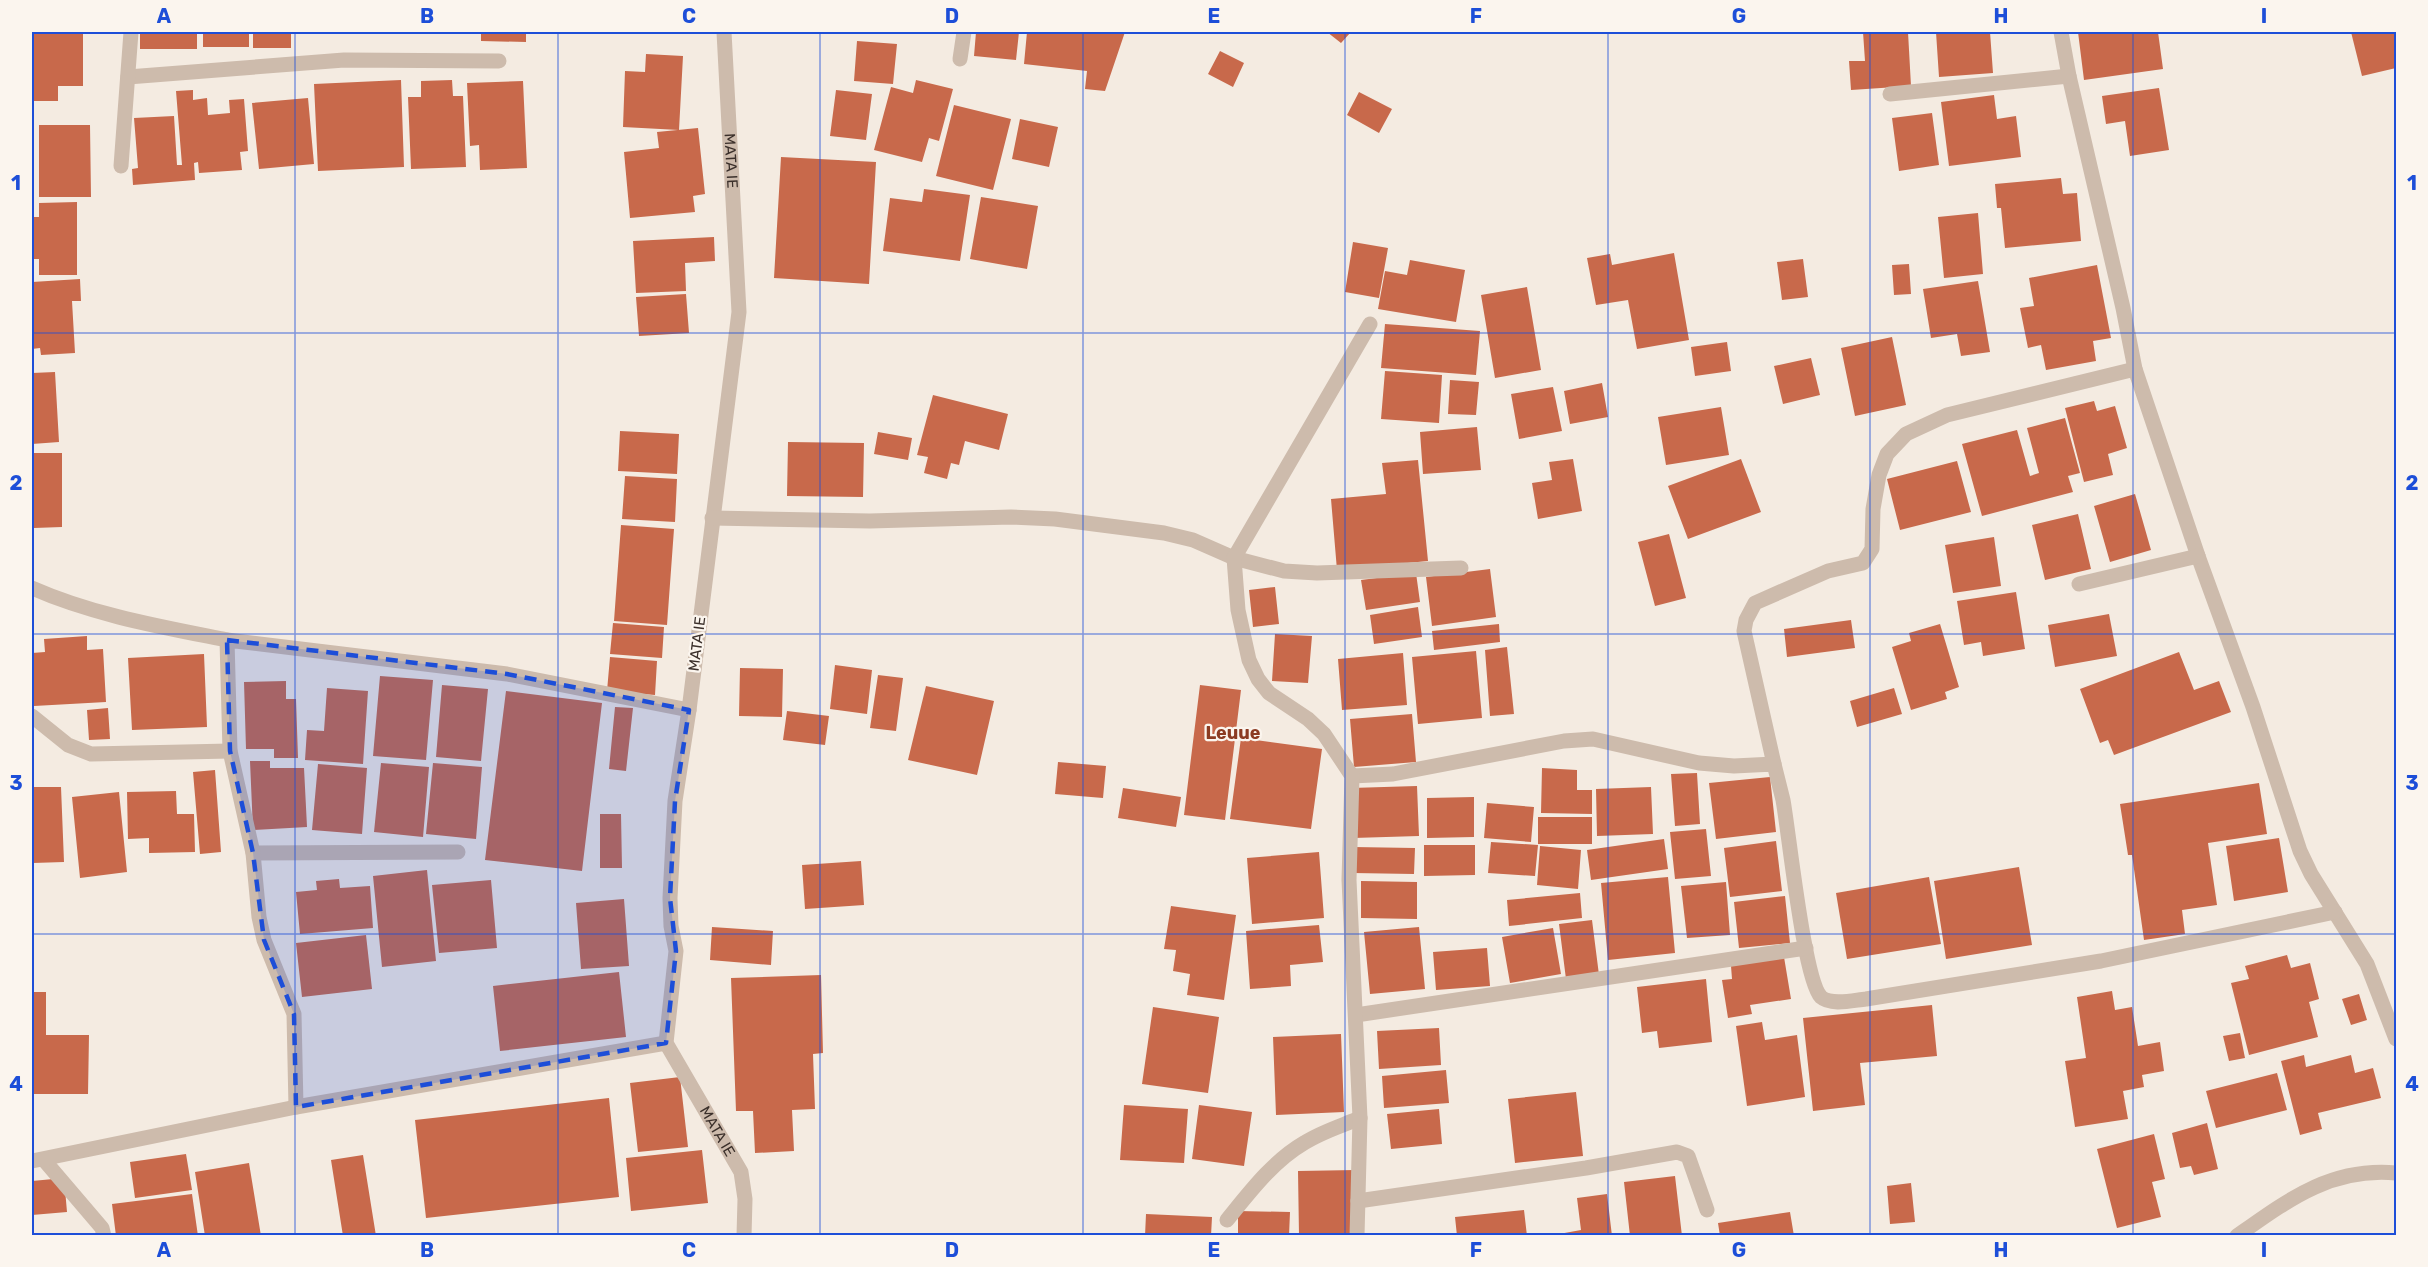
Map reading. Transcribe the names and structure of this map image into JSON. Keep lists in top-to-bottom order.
{
  "streets": {
    "street": ["MATA IE"]
  },
  "districts": ["Leuue"],
  "grid": {
    "columns": [
      "A",
      "B",
      "C",
      "D",
      "E",
      "F",
      "G",
      "H",
      "I"
    ],
    "rows": [
      "1",
      "2",
      "3",
      "4"
    ]
  }
}
